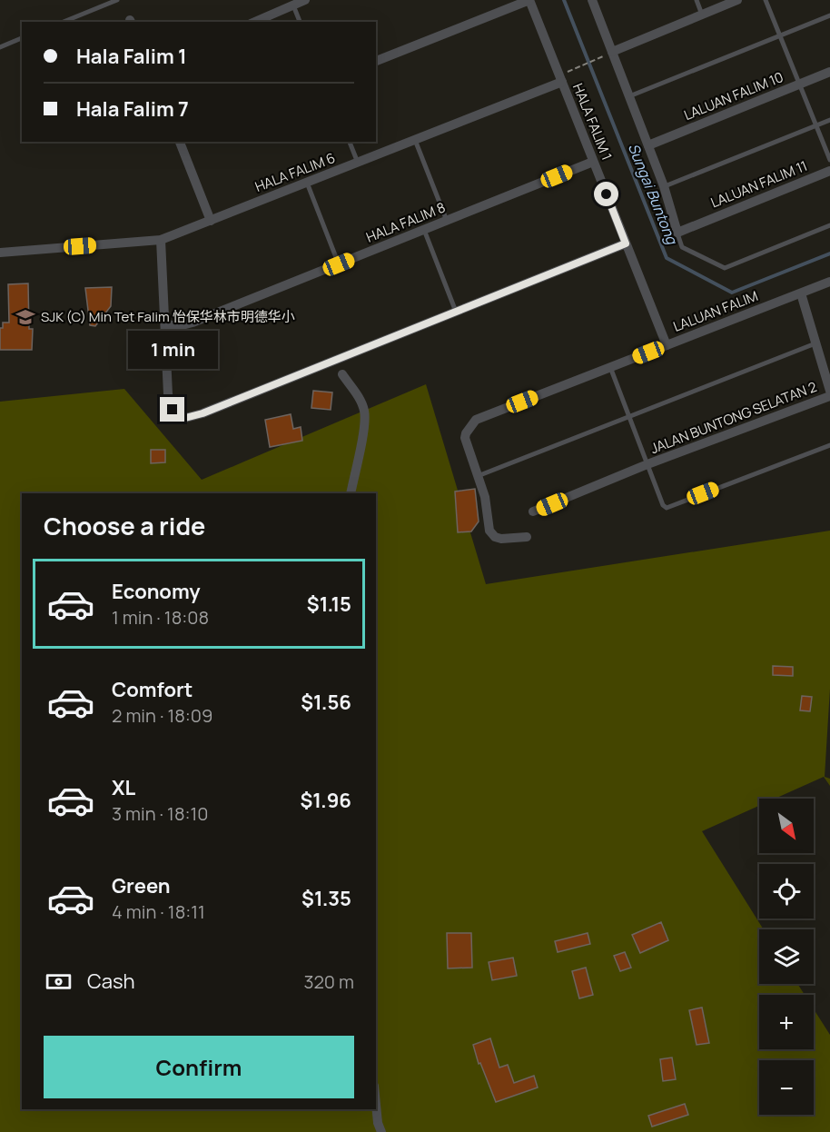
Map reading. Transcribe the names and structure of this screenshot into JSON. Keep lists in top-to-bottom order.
{
  "streets": {
    "street": [
      "LALUAN FALIM 10",
      "HALA FALIM 1",
      "HALA FALIM 6",
      "LALUAN FALIM 11",
      "HALA FALIM 8",
      "LALUAN FALIM",
      "JALAN BUNTONG SELATAN 2"
    ]
  },
  "crossings": [
    ["HALA FALIM 1", "HALA FALIM 6"],
    ["HALA FALIM 1", "HALA FALIM 8"],
    ["HALA FALIM 1", "LALUAN FALIM"]
  ],
  "water": ["Sungai Buntong"],
  "places": {
    "school or university": ["SJK (C) Min Tet Falim 怡保华林市明德华小"]
  },
  "north": "bottom right",
  "page": {
    "banner": ["Hala Falim 1", "Hala Falim 7"],
    "bubble": "1 min",
    "heading": "Choose a ride",
    "list": [
      {
        "name": "Economy",
        "note": "1 min · 18:08",
        "value": "$1.15"
      },
      {
        "name": "Comfort",
        "note": "2 min · 18:09",
        "value": "$1.56"
      },
      {
        "name": "XL",
        "note": "3 min · 18:10",
        "value": "$1.96"
      },
      {
        "name": "Green",
        "note": "4 min · 18:11",
        "value": "$1.35"
      }
    ],
    "map_buttons": ["+", "−"],
    "pay": ["Cash", "320 m"],
    "buttons": "Confirm"
  }
}
